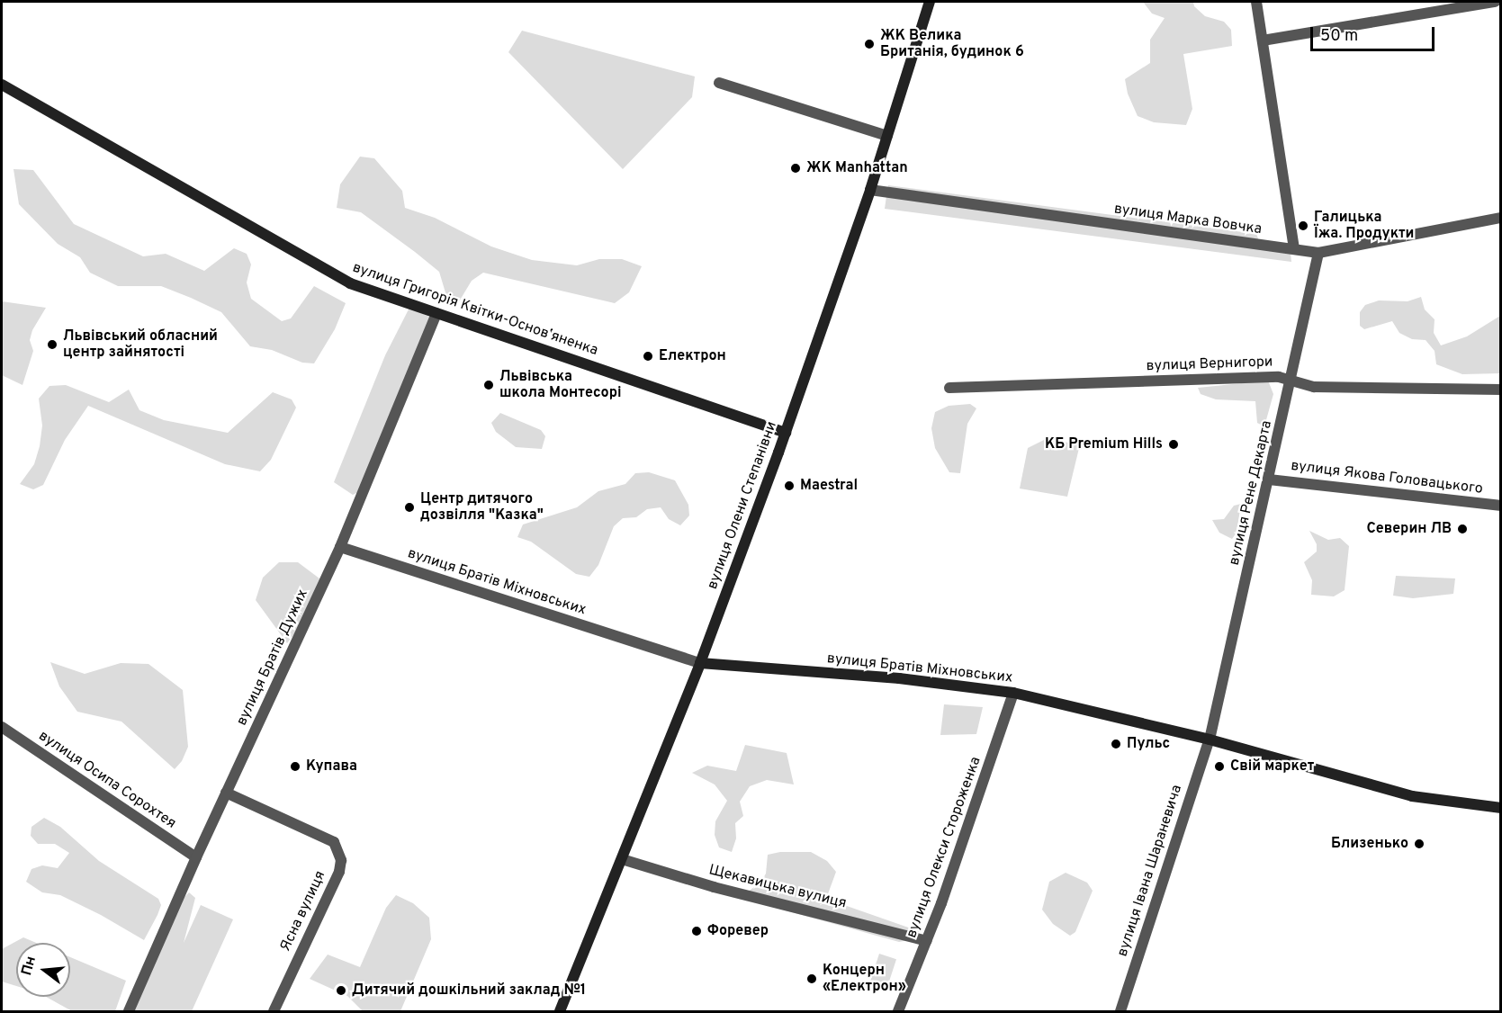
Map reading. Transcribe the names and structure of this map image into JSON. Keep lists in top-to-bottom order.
{
  "streets": {
    "street": [
      "вулиця Марка Вовчка",
      "вулиця Григорія Квітки-Основʼяненка",
      "вулиця Вернигори",
      "вулиця Якова Головацького",
      "вулиця Рене Декарта",
      "вулиця Олени Степанівни",
      "вулиця Братів Міхновських",
      "вулиця Братів Дужих",
      "вулиця Осипа Сорохтея",
      "вулиця Олекси Стороженка",
      "вулиця Івана Шараневича",
      "Щекавицька вулиця",
      "Ясна вулиця"
    ]
  },
  "crossings": [
    ["вулиця Марка Вовчка", "вулиця Рене Декарта"],
    ["вулиця Марка Вовчка", "вулиця Олени Степанівни"],
    ["вулиця Григорія Квітки-Основʼяненка", "вулиця Олени Степанівни"],
    ["вулиця Григорія Квітки-Основʼяненка", "вулиця Братів Дужих"],
    ["вулиця Вернигори", "вулиця Рене Декарта"],
    ["вулиця Якова Головацького", "вулиця Рене Декарта"],
    ["вулиця Рене Декарта", "вулиця Братів Міхновських"],
    ["вулиця Рене Декарта", "вулиця Івана Шараневича"],
    ["вулиця Олени Степанівни", "вулиця Братів Міхновських"],
    ["вулиця Олени Степанівни", "Щекавицька вулиця"],
    ["вулиця Братів Міхновських", "вулиця Братів Дужих"],
    ["вулиця Братів Міхновських", "вулиця Олекси Стороженка"],
    ["вулиця Братів Міхновських", "вулиця Івана Шараневича"],
    ["вулиця Братів Дужих", "вулиця Осипа Сорохтея"],
    ["вулиця Братів Дужих", "Ясна вулиця"],
    ["вулиця Олекси Стороженка", "Щекавицька вулиця"]
  ],
  "places": [
    "ЖК Велика Британія, будинок 6",
    "ЖК Manhattan",
    "Галицька Їжа. Продукти",
    "Львівський обласний центр зайнятості",
    "Електрон",
    "Львівська школа Монтесорі",
    "КБ Premium Hills",
    "Maestral",
    "Центр дитячого дозвілля \"Казка\"",
    "Северин ЛВ",
    "Пульс",
    "Купава",
    "Свій маркет",
    "Близенько",
    "Форевер",
    "Концерн «Електрон»",
    "Дитячий дошкільний заклад №1"
  ],
  "scale_bar": "50 m",
  "north": "left"
}
